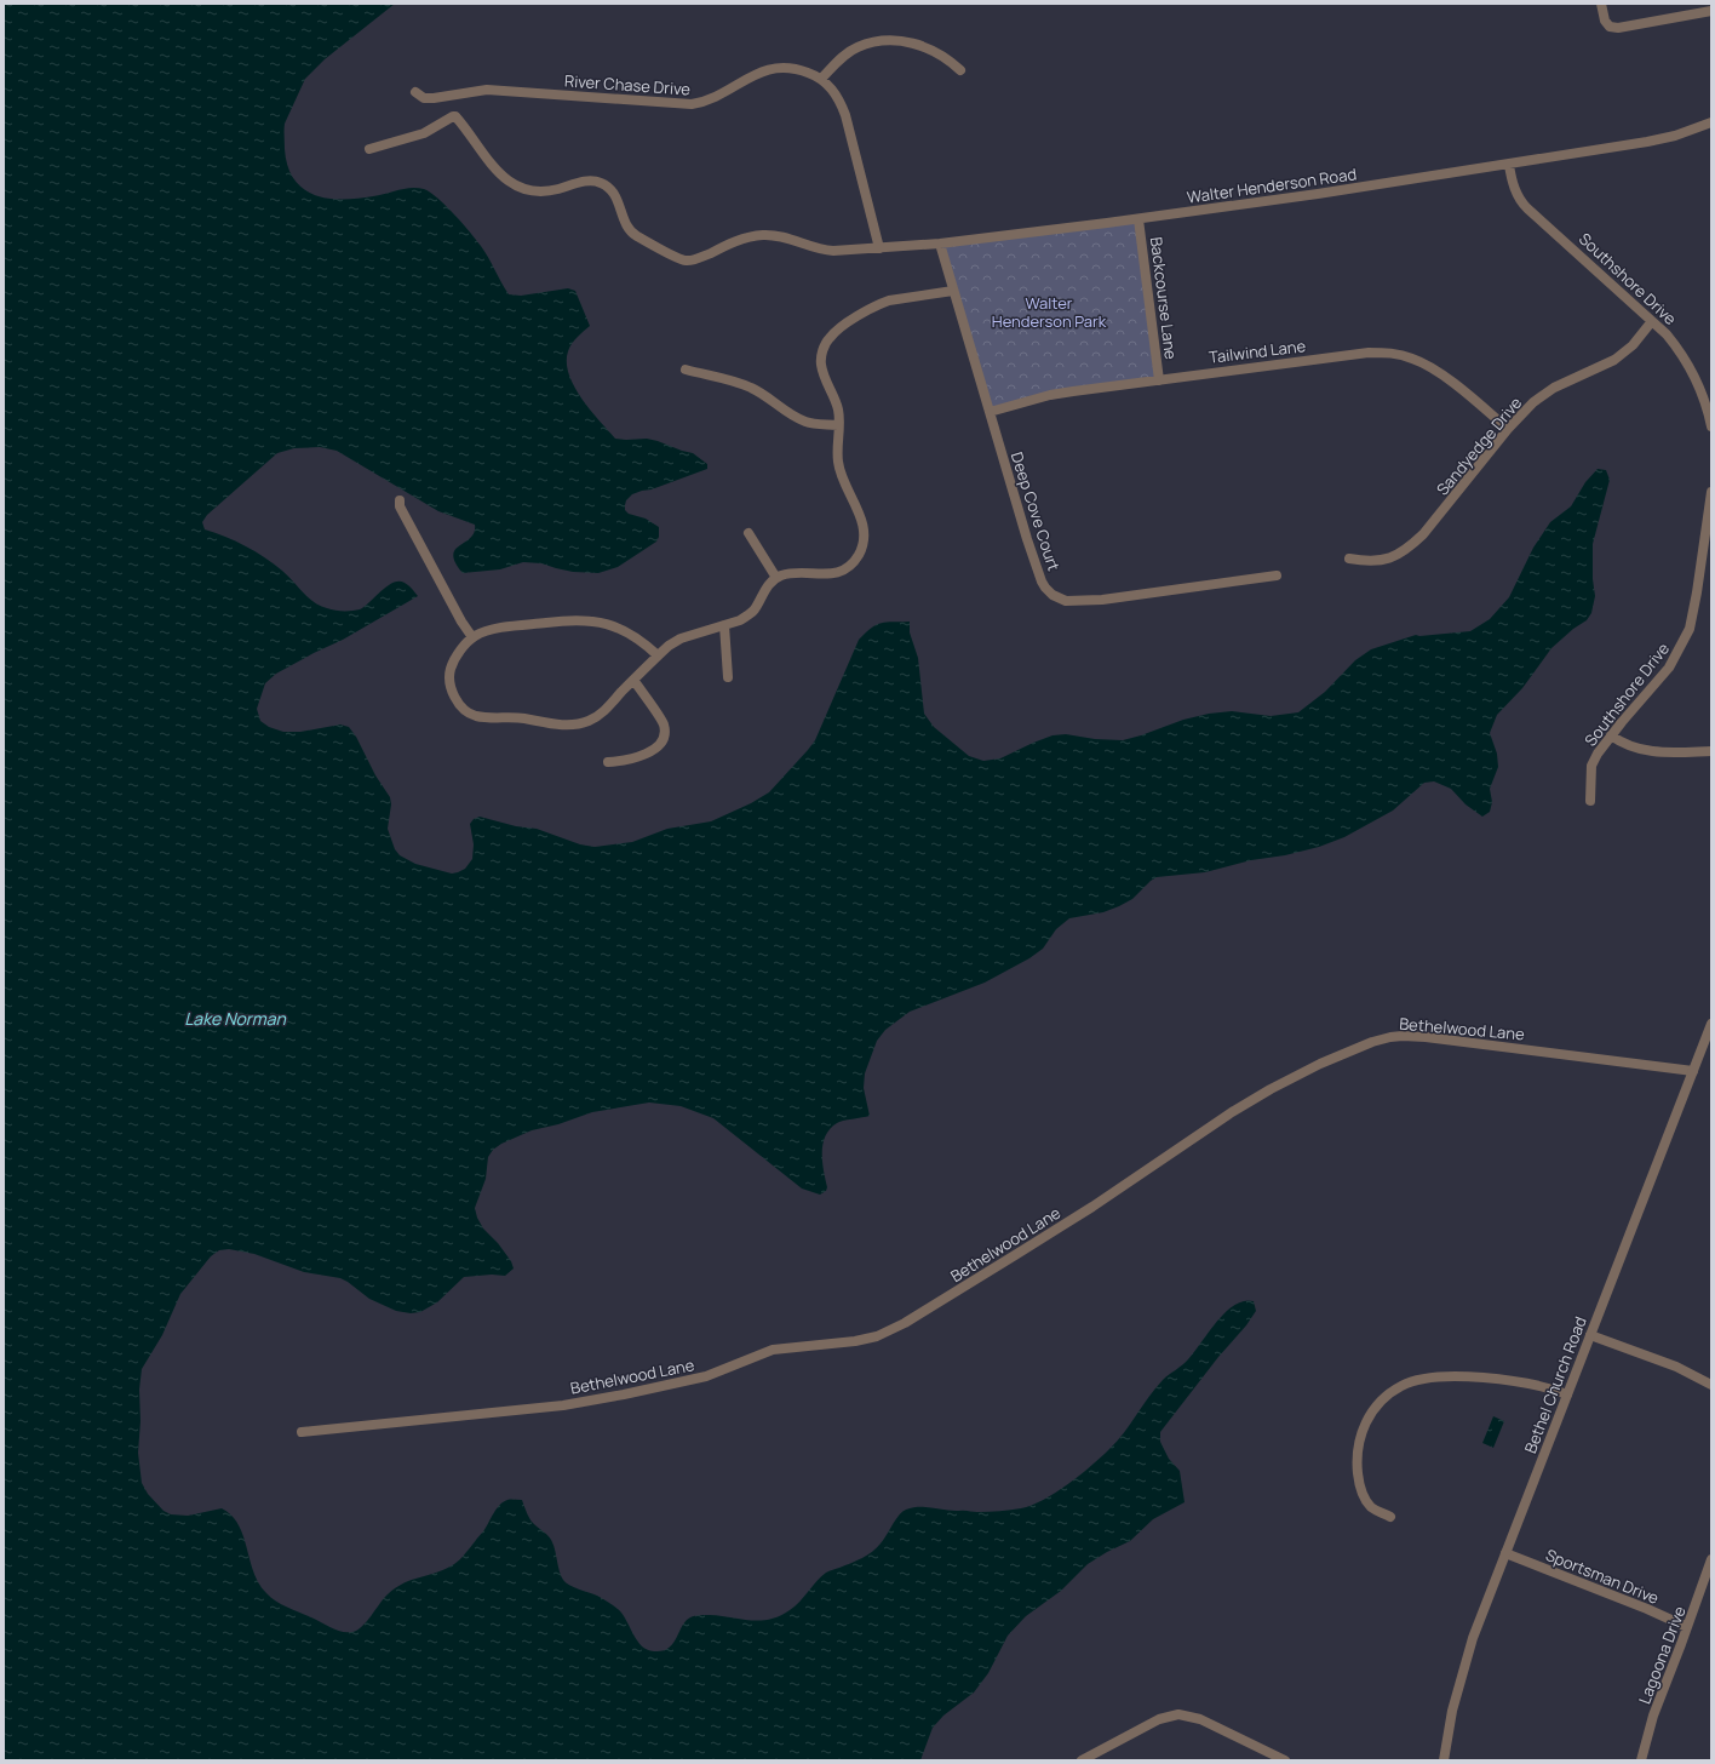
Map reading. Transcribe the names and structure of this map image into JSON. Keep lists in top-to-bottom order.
{
  "streets": {
    "street": [
      "River Chase Drive",
      "Walter Henderson Road",
      "Southshore Drive",
      "Backcourse Lane",
      "Tailwind Lane",
      "Sandyedge Drive",
      "Deep Cove Court",
      "Bethelwood Lane",
      "Bethel Church Road",
      "Sportsman Drive",
      "Lagoona Drive"
    ]
  },
  "crossings": [
    ["River Chase Drive", "Walter Henderson Road"],
    ["Walter Henderson Road", "Southshore Drive"],
    ["Walter Henderson Road", "Backcourse Lane"],
    ["Walter Henderson Road", "Deep Cove Court"],
    ["Southshore Drive", "Sandyedge Drive"],
    ["Backcourse Lane", "Tailwind Lane"],
    ["Tailwind Lane", "Sandyedge Drive"],
    ["Tailwind Lane", "Deep Cove Court"],
    ["Bethelwood Lane", "Bethel Church Road"],
    ["Bethel Church Road", "Sportsman Drive"],
    ["Sportsman Drive", "Lagoona Drive"]
  ],
  "water": ["Lake Norman"],
  "parks": ["Walter Henderson Park"]
}
